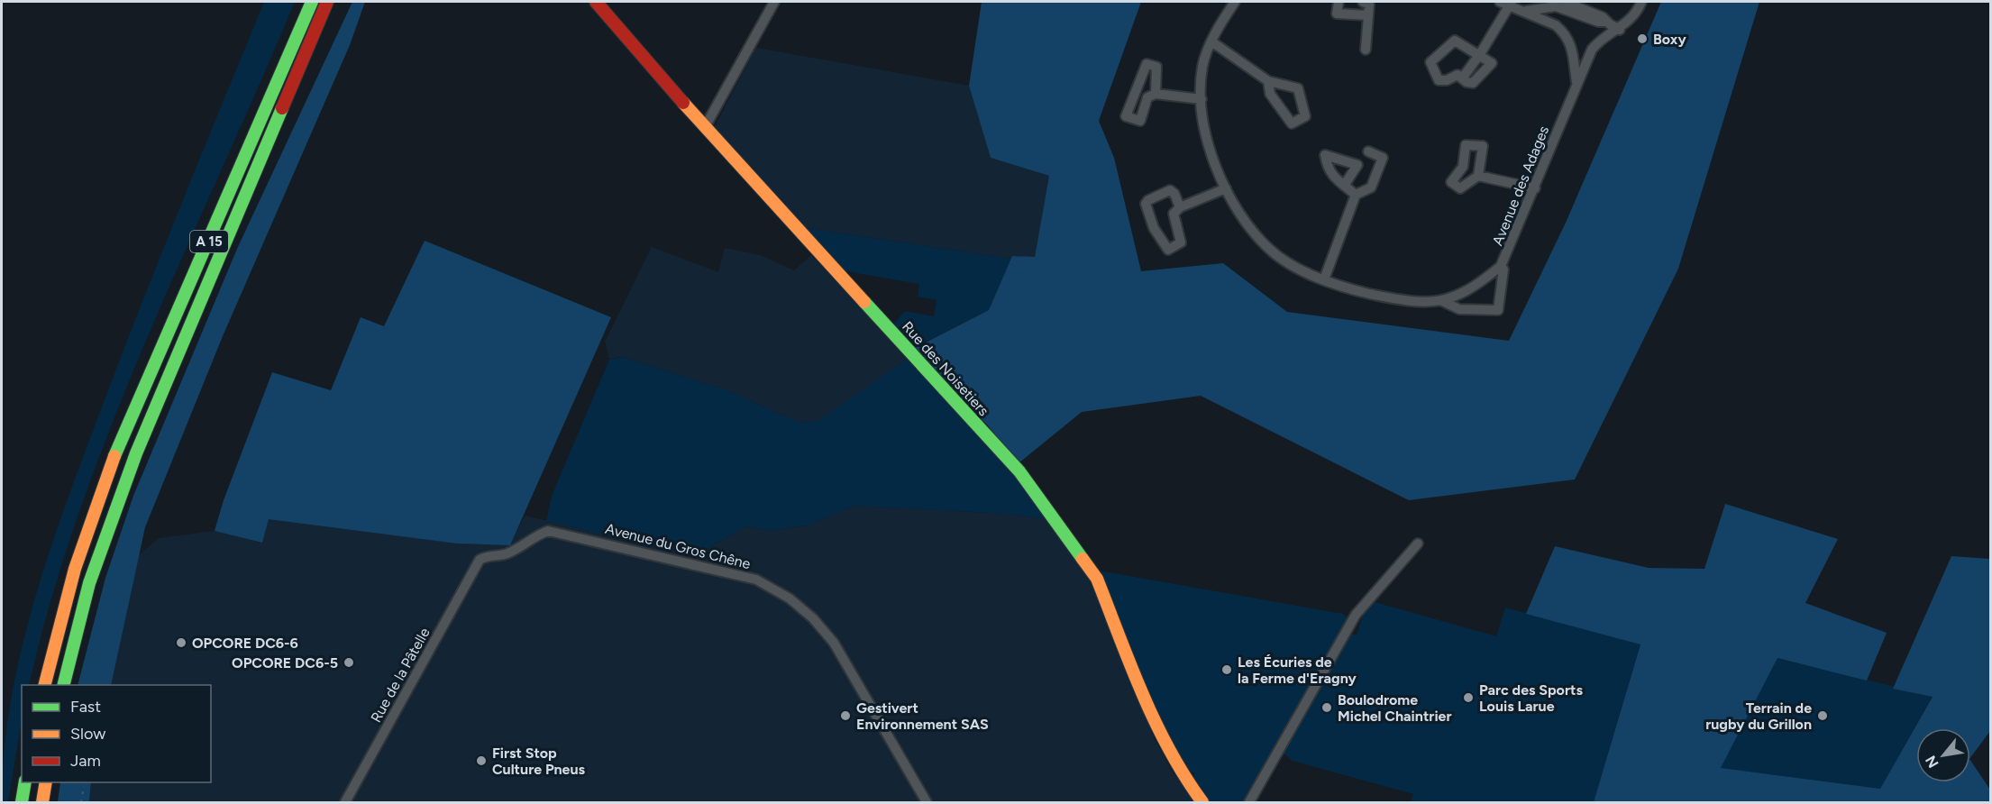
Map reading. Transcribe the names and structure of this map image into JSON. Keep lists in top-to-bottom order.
{
  "streets": {
    "main road": ["A 15", "Rue des Noisetiers"],
    "street": ["Avenue des Adages", "Avenue du Gros Chêne", "Rue de la Pâtelle"]
  },
  "crossings": [
    ["Avenue du Gros Chêne", "Rue de la Pâtelle"]
  ],
  "places": [
    "Boxy",
    "OPCORE DC6-6",
    "OPCORE DC6-5",
    "Les Écuries de la Ferme d'Eragny",
    "Parc des Sports Louis Larue",
    "Boulodrome Michel Chaintrier",
    "Gestivert Environnement SAS",
    "Terrain de rugby du Grillon",
    "First Stop Culture Pneus"
  ],
  "legend": ["Fast", "Slow", "Jam"],
  "north": "bottom left"
}
